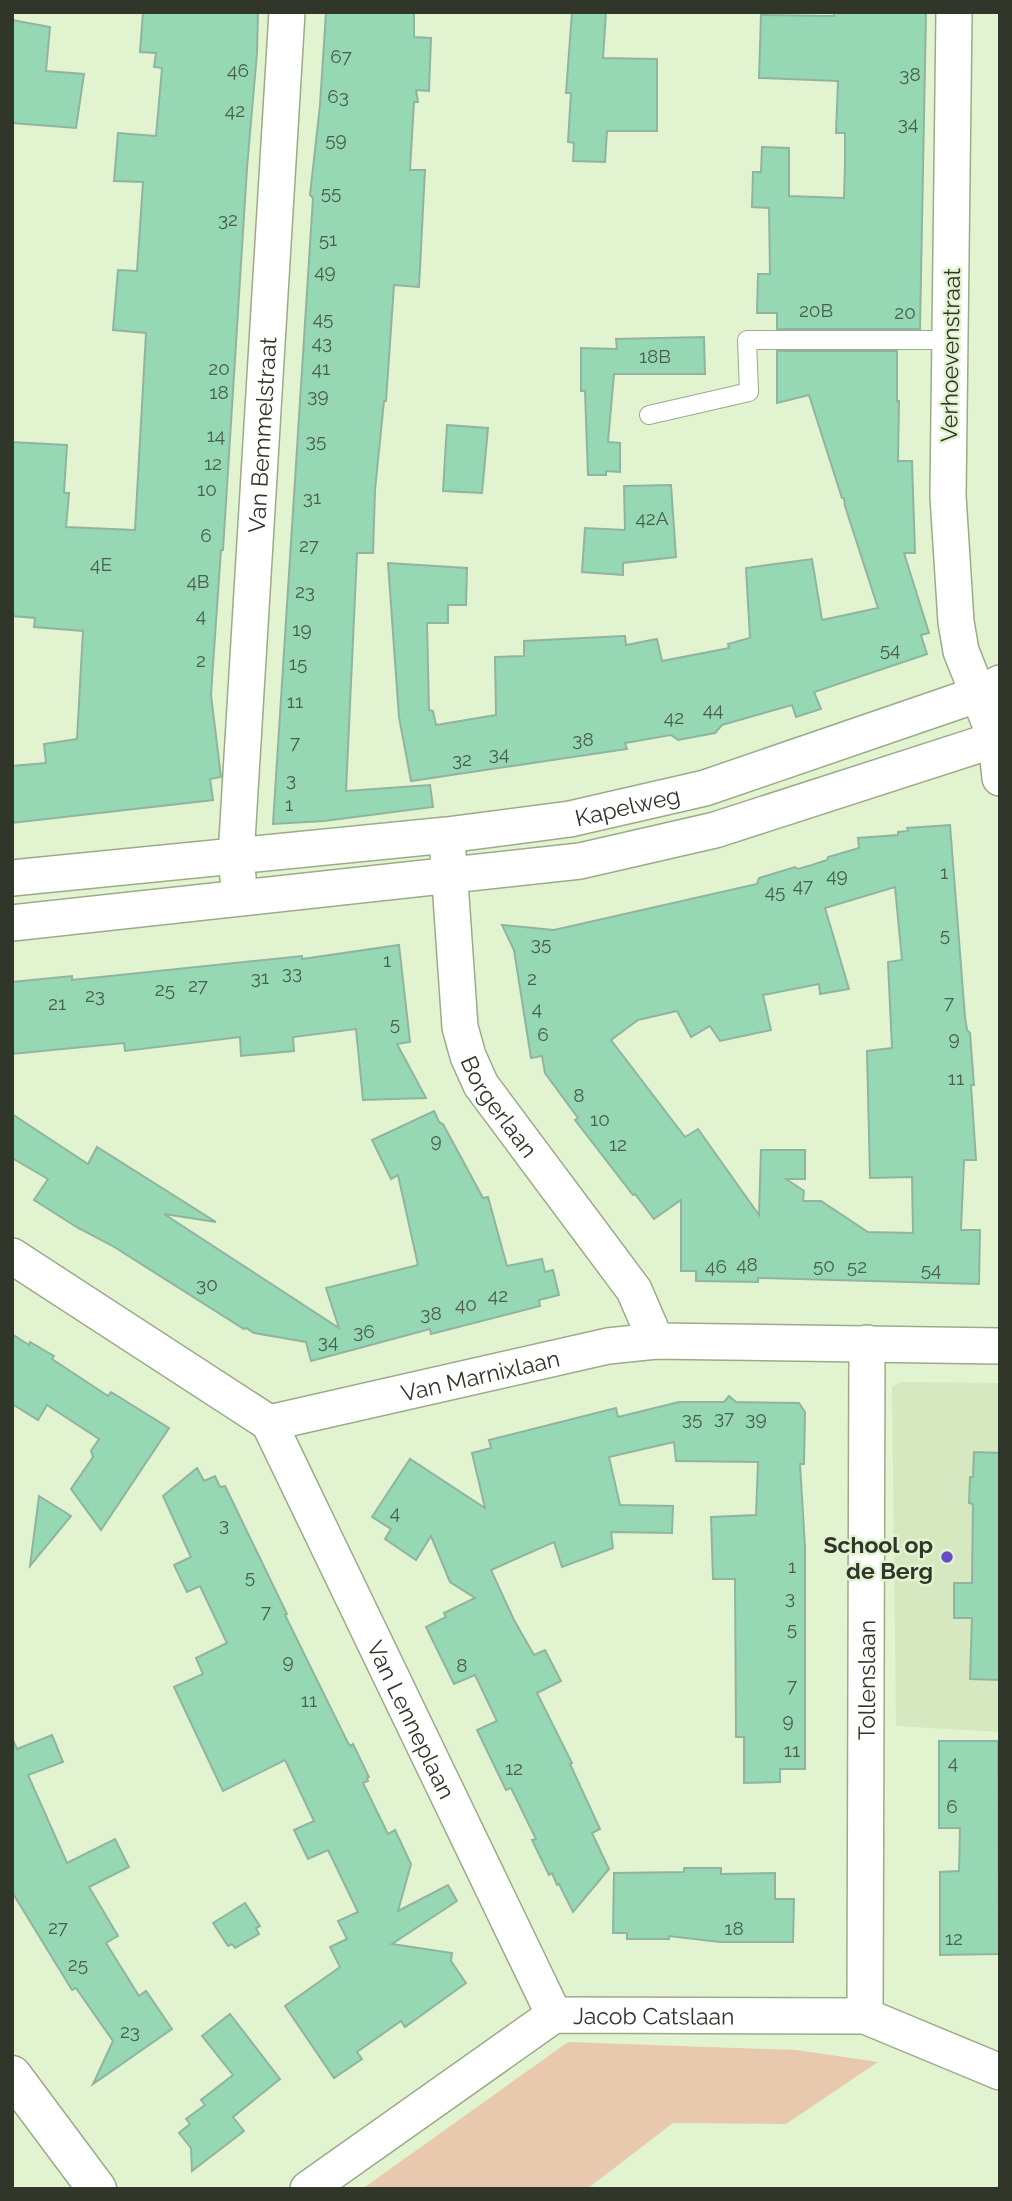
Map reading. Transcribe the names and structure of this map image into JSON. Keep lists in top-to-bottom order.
{
  "streets": {
    "street": [
      "Verhoevenstraat",
      "Van Bemmelstraat",
      "Kapelweg",
      "Borgerlaan",
      "Van Marnixlaan",
      "Tollenslaan",
      "Van Lenneplaan",
      "Jacob Catslaan"
    ]
  },
  "crossings": [
    ["Verhoevenstraat", "Kapelweg"],
    ["Van Bemmelstraat", "Kapelweg"],
    ["Kapelweg", "Borgerlaan"],
    ["Borgerlaan", "Van Marnixlaan"],
    ["Van Marnixlaan", "Tollenslaan"],
    ["Van Marnixlaan", "Van Lenneplaan"],
    ["Tollenslaan", "Jacob Catslaan"],
    ["Van Lenneplaan", "Jacob Catslaan"]
  ],
  "places": ["School op de Berg"],
  "house_numbers": [
    "67",
    "46",
    "38",
    "63",
    "42",
    "34",
    "59",
    "55",
    "32",
    "51",
    "49",
    "20B",
    "20",
    "45",
    "43",
    "18B",
    "20",
    "41",
    "18",
    "39",
    "14",
    "35",
    "12",
    "10",
    "31",
    "42A",
    "6",
    "27",
    "4E",
    "4B",
    "23",
    "4",
    "19",
    "54",
    "2",
    "15",
    "11",
    "44",
    "42",
    "38",
    "7",
    "34",
    "32",
    "3",
    "1",
    "1",
    "49",
    "47",
    "45",
    "5",
    "35",
    "1",
    "33",
    "31",
    "2",
    "27",
    "25",
    "23",
    "7",
    "21",
    "4",
    "5",
    "6",
    "9",
    "11",
    "8",
    "10",
    "9",
    "12",
    "48",
    "50",
    "46",
    "52",
    "54",
    "30",
    "42",
    "40",
    "38",
    "36",
    "34",
    "37",
    "35",
    "39",
    "4",
    "3",
    "1",
    "5",
    "3",
    "7",
    "5",
    "9",
    "8",
    "7",
    "11",
    "9",
    "11",
    "4",
    "12",
    "6",
    "27",
    "18",
    "12",
    "25",
    "23"
  ]
}
